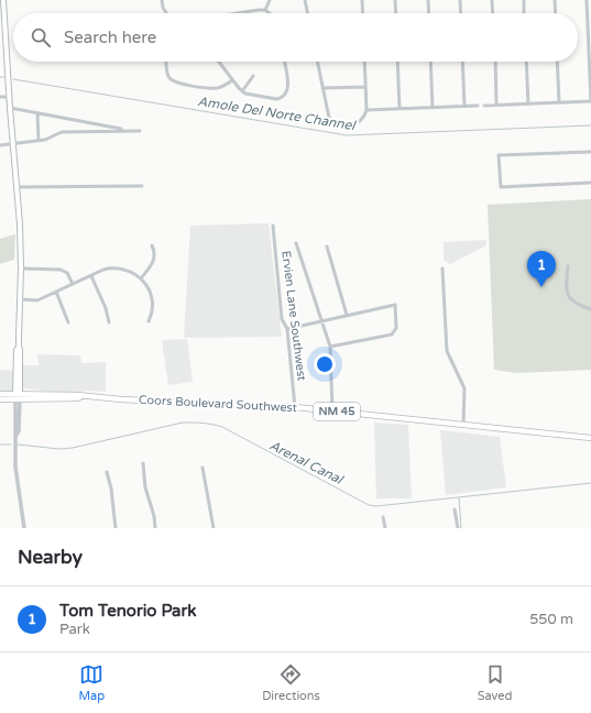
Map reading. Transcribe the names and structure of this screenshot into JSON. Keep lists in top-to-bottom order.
{
  "streets": {
    "main road": ["Coors Boulevard Southwest", "NM 45"],
    "street": ["Ervien Lane Southwest"]
  },
  "crossings": [
    ["Ervien Lane Southwest", "Coors Boulevard Southwest"]
  ],
  "water": ["Amole Del Norte Channel", "Arenal Canal"],
  "page": {
    "search": "Search here",
    "pins": "1",
    "heading": "Nearby",
    "list": [
      {
        "mark": "1",
        "name": "Tom Tenorio Park",
        "note": "Park",
        "value": "550 m"
      }
    ],
    "nav": ["Map", "Directions", "Saved"]
  }
}
